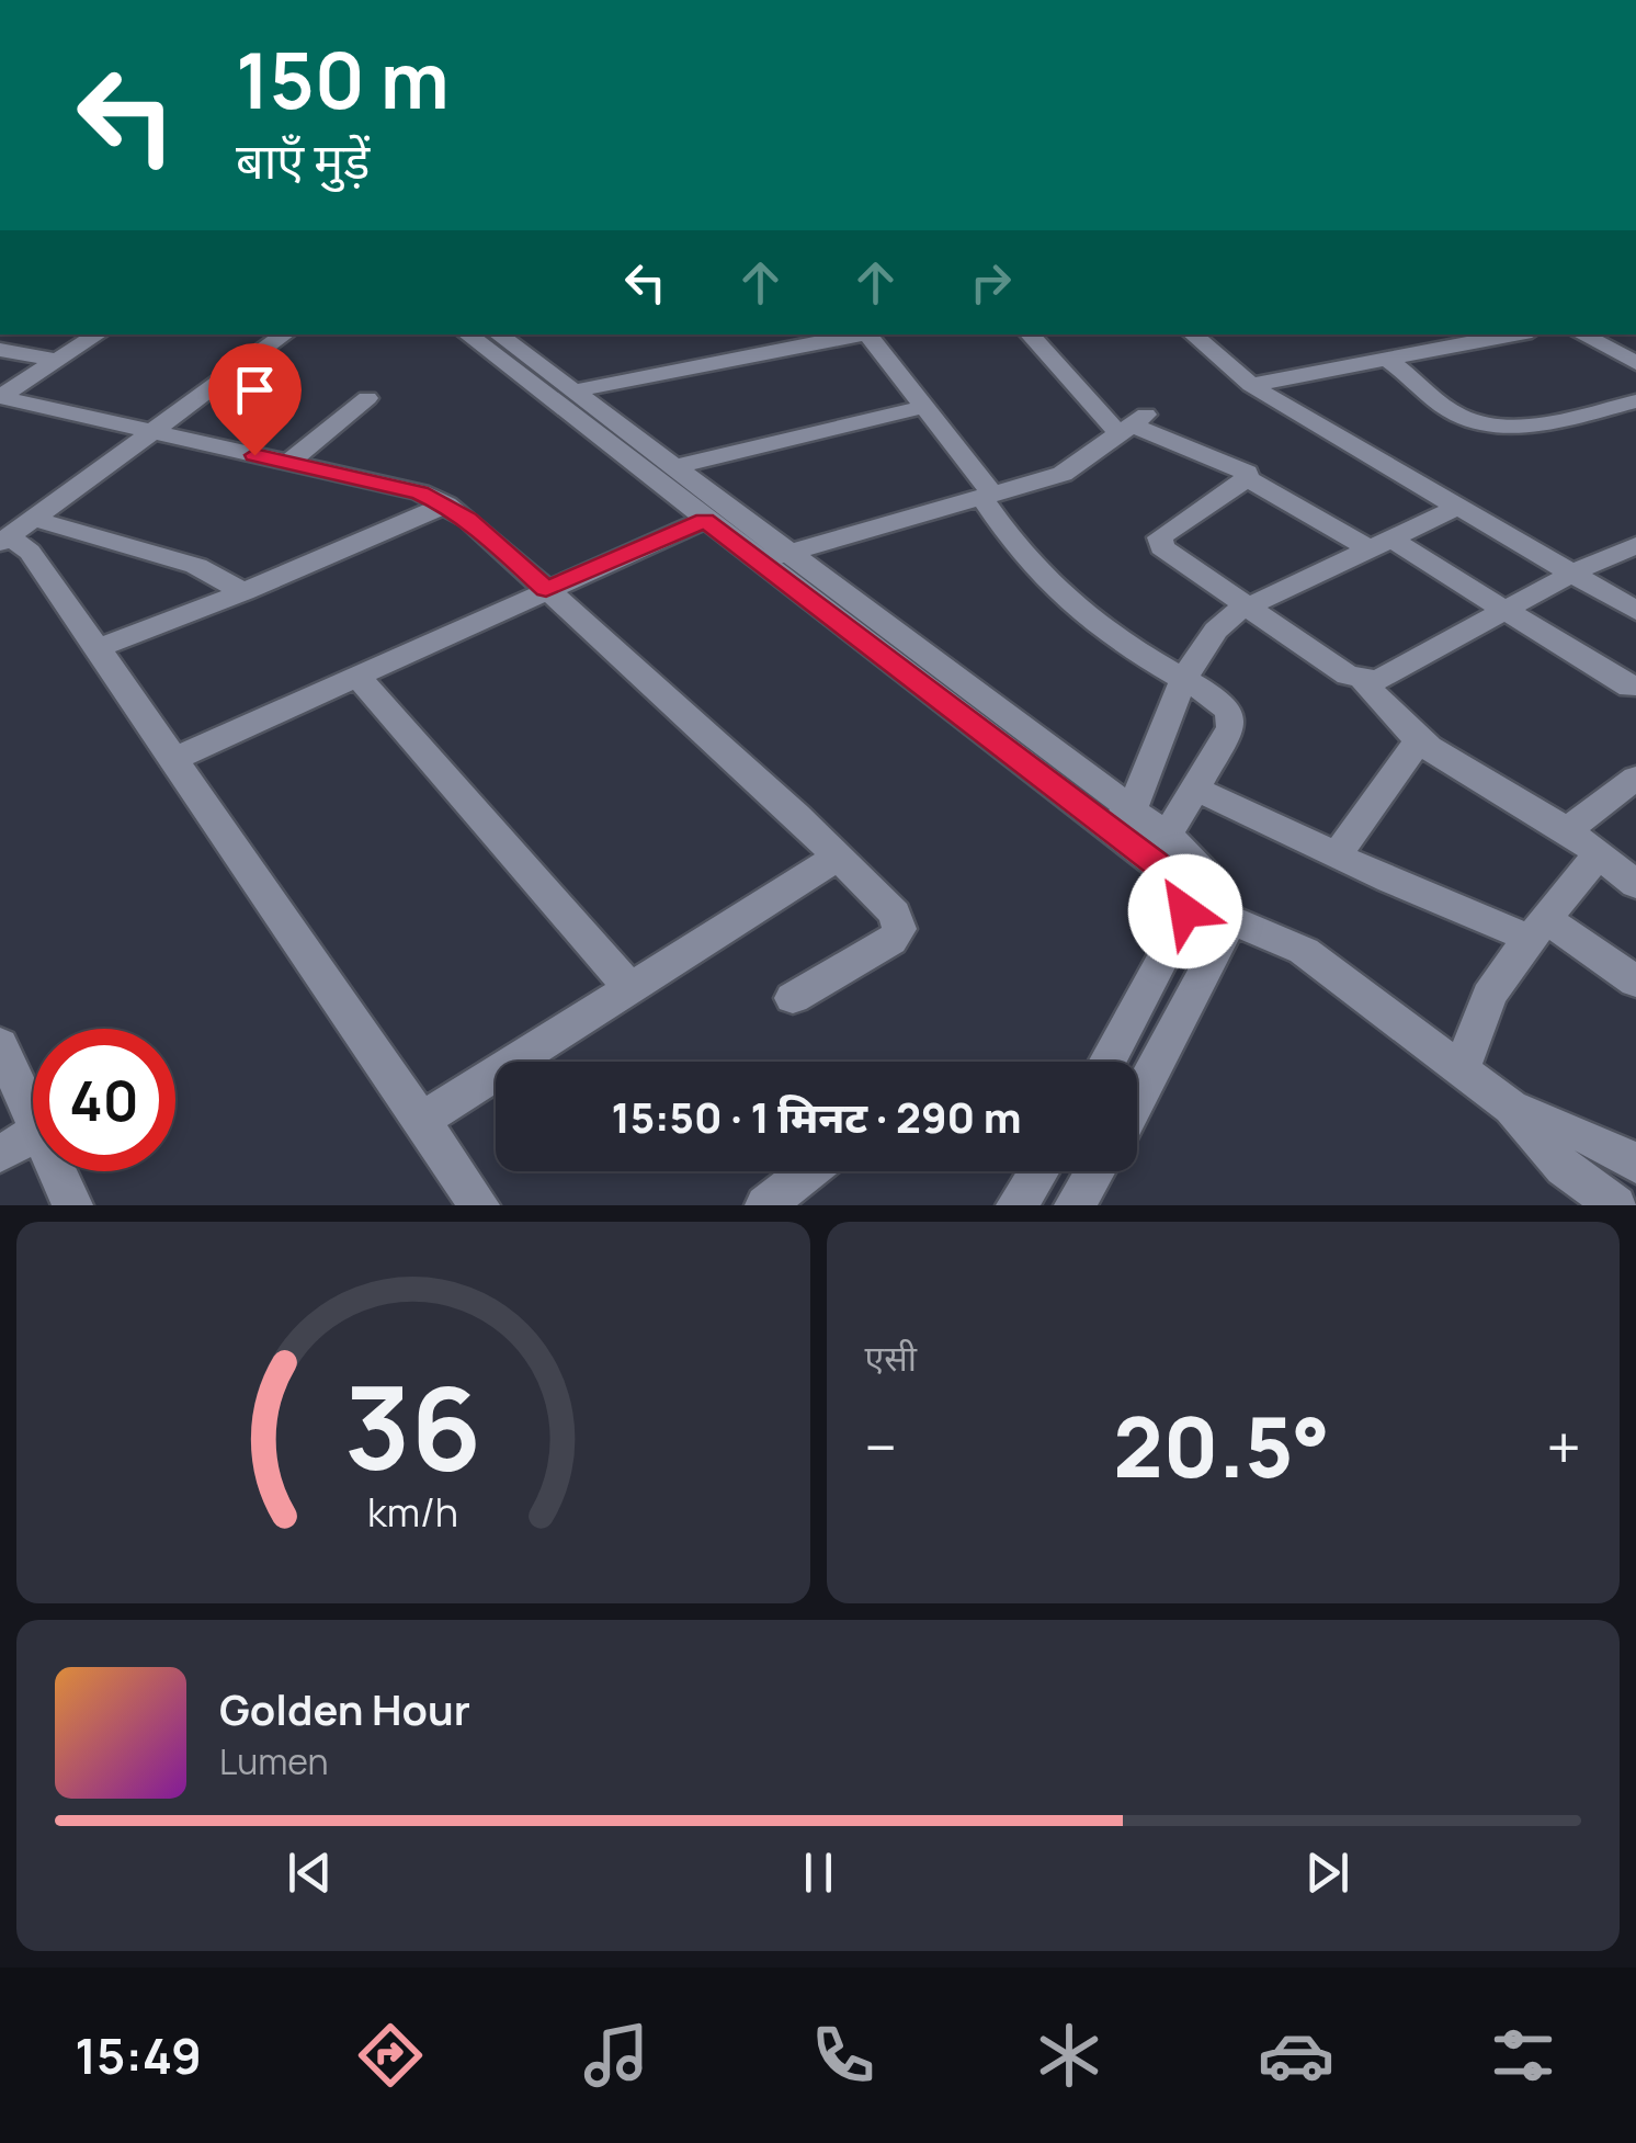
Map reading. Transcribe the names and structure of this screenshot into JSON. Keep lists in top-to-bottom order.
{
  "page": {
    "turn": ["150 m", "बाएँ मुड़ें"],
    "limit": "40",
    "trip": "15:50 · 1 मिनट · 290 m",
    "tile": "एसी",
    "heat": ["−", "20.5°", "+"],
    "song": ["Golden Hour", "Lumen"],
    "tabs": "15:49",
    "gauge": ["36", "km/h"]
  }
}
